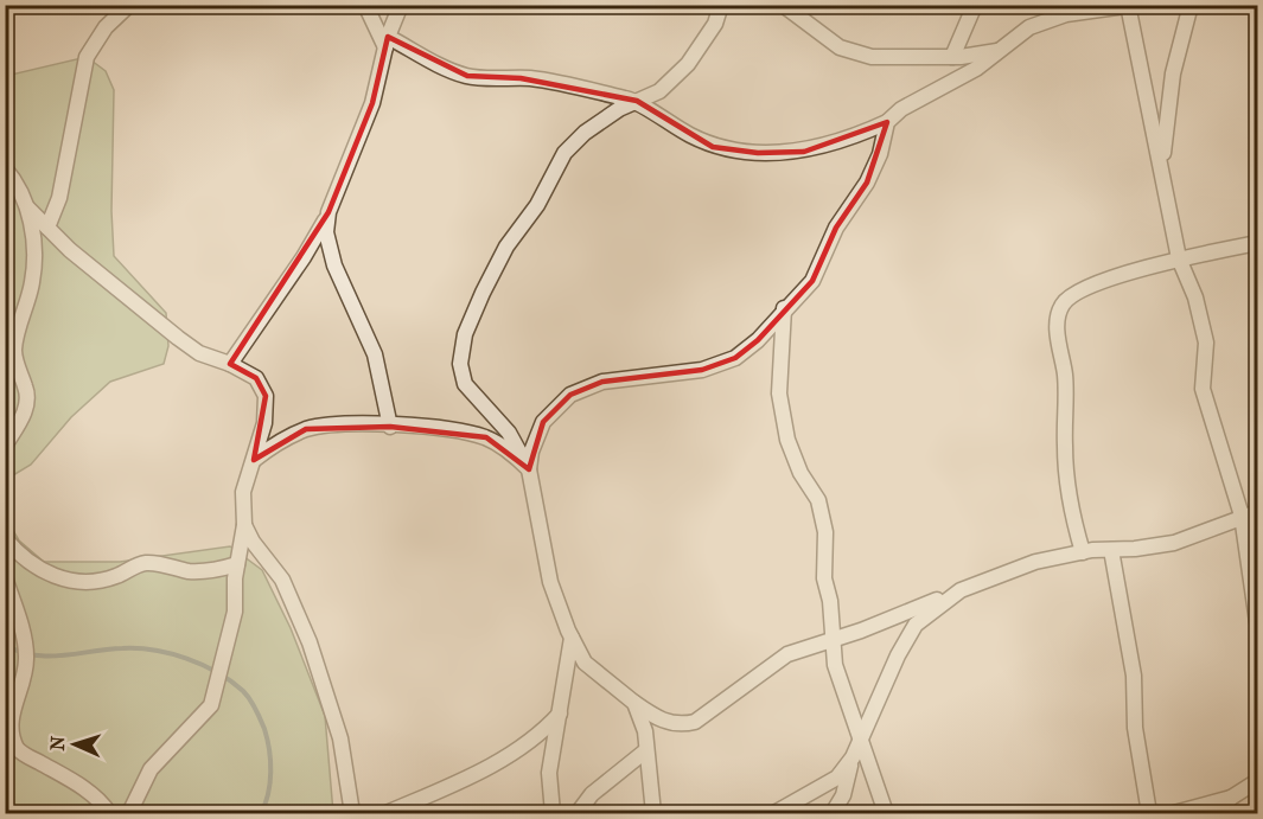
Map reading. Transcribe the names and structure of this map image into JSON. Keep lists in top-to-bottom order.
{
  "north": "left"
}
